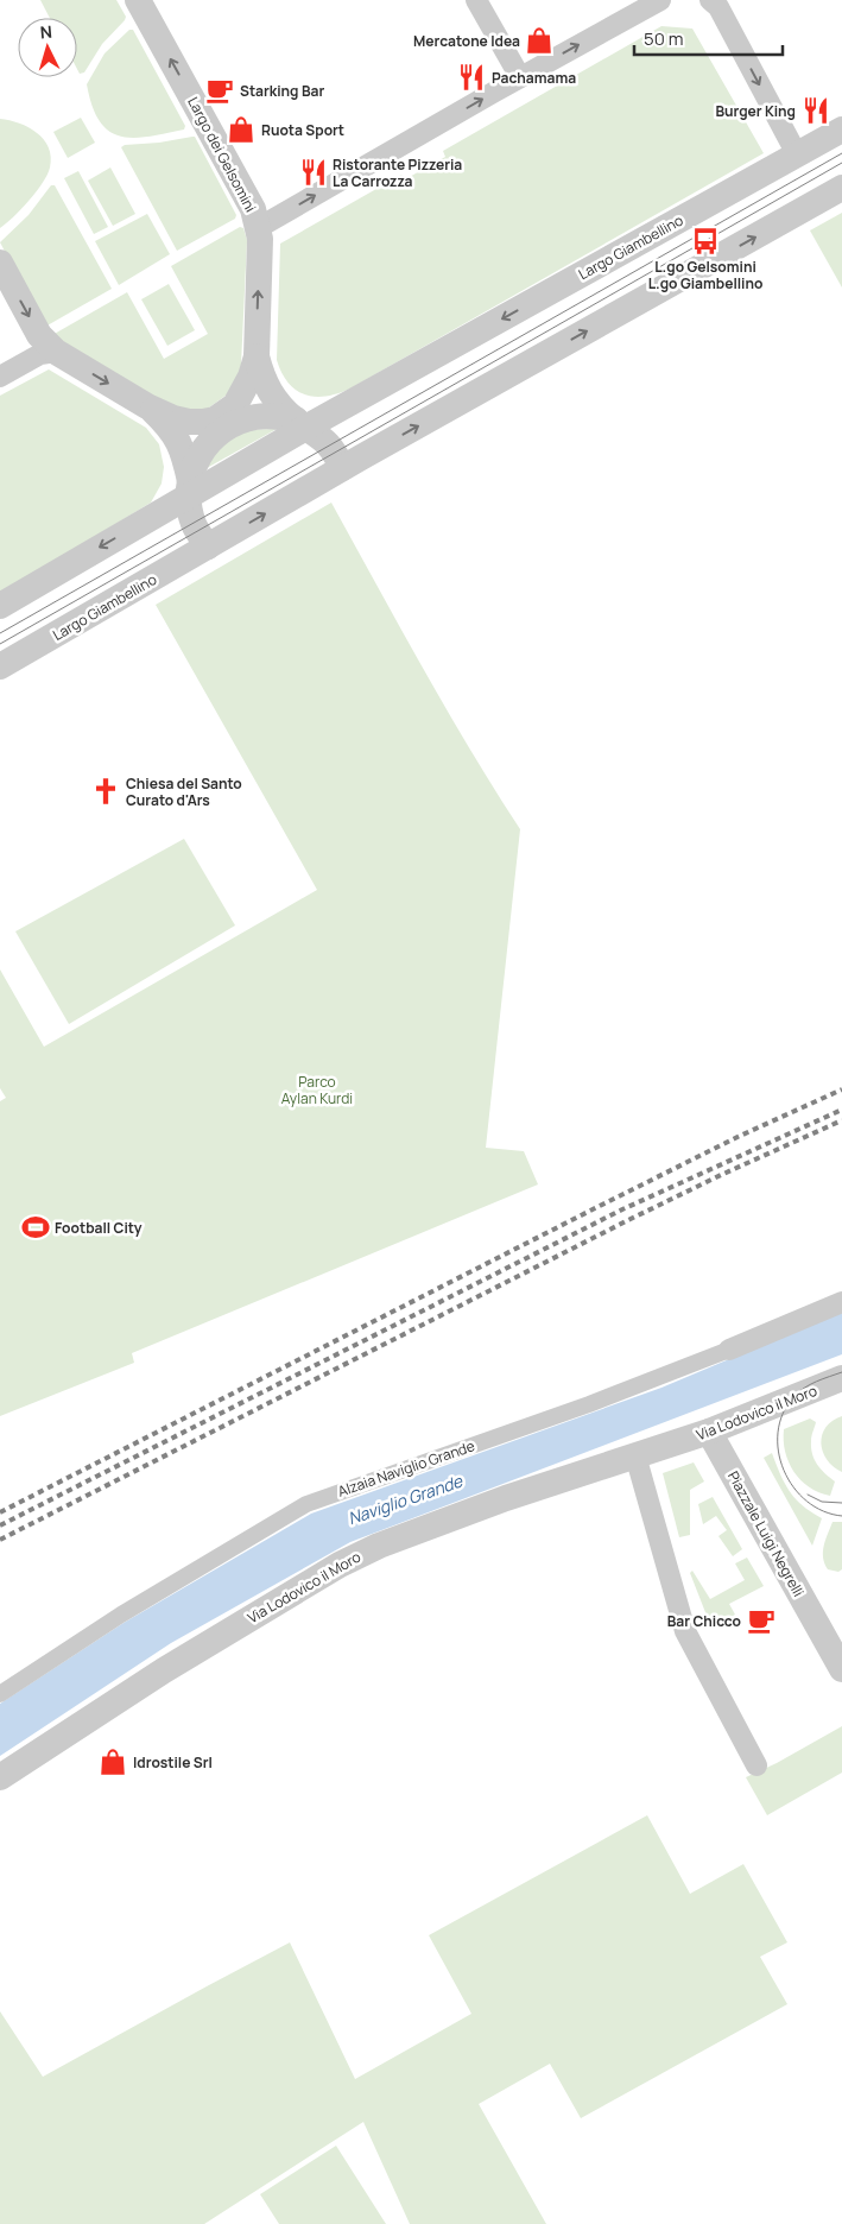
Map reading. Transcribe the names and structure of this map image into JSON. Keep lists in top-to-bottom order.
{
  "streets": {
    "street": [
      "Largo dei Gelsomini",
      "Largo Giambellino",
      "Via Lodovico il Moro",
      "Alzaia Naviglio Grande",
      "Piazzale Luigi Negrelli"
    ]
  },
  "crossings": [
    ["Largo dei Gelsomini", "Largo Giambellino"],
    ["Via Lodovico il Moro", "Piazzale Luigi Negrelli"]
  ],
  "water": ["Naviglio Grande"],
  "parks": ["Parco Aylan Kurdi"],
  "places": {
    "shop": ["Mercatone Idea", "Ruota Sport", "Idrostile Srl"],
    "restaurant": ["Pachamama", "Burger King", "Ristorante Pizzeria La Carrozza"],
    "cafe": ["Starking Bar", "Bar Chicco"],
    "bus stop": ["L.go Gelsomini L.go Giambellino"],
    "church": ["Chiesa del Santo Curato d'Ars"],
    "sports": ["Football City"]
  },
  "scale_bar": "50 m",
  "north": "top"
}
